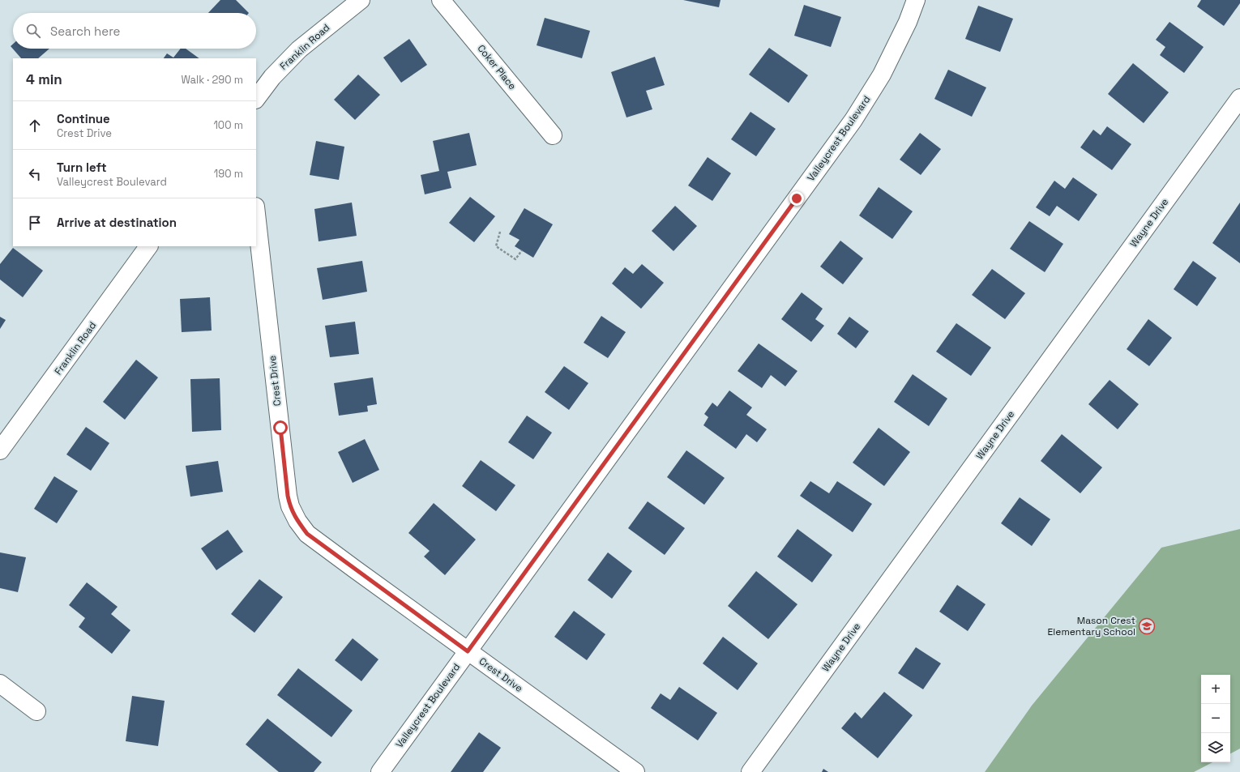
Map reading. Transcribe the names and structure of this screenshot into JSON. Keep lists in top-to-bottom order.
{
  "streets": {
    "street": [
      "Franklin Road",
      "Coker Place",
      "Valleycrest Boulevard",
      "Wayne Drive",
      "Crest Drive"
    ]
  },
  "crossings": [
    ["Valleycrest Boulevard", "Crest Drive"]
  ],
  "places": {
    "school or university": ["Mason Crest Elementary School"]
  },
  "page": {
    "search": "Search here",
    "heading": ["4 min", "Walk · 290 m"],
    "list": [
      ["Continue", "Crest Drive", "100 m"],
      ["Turn left", "Valleycrest Boulevard", "190 m"],
      "Arrive at destination"
    ],
    "map_buttons": ["+", "−"]
  }
}
